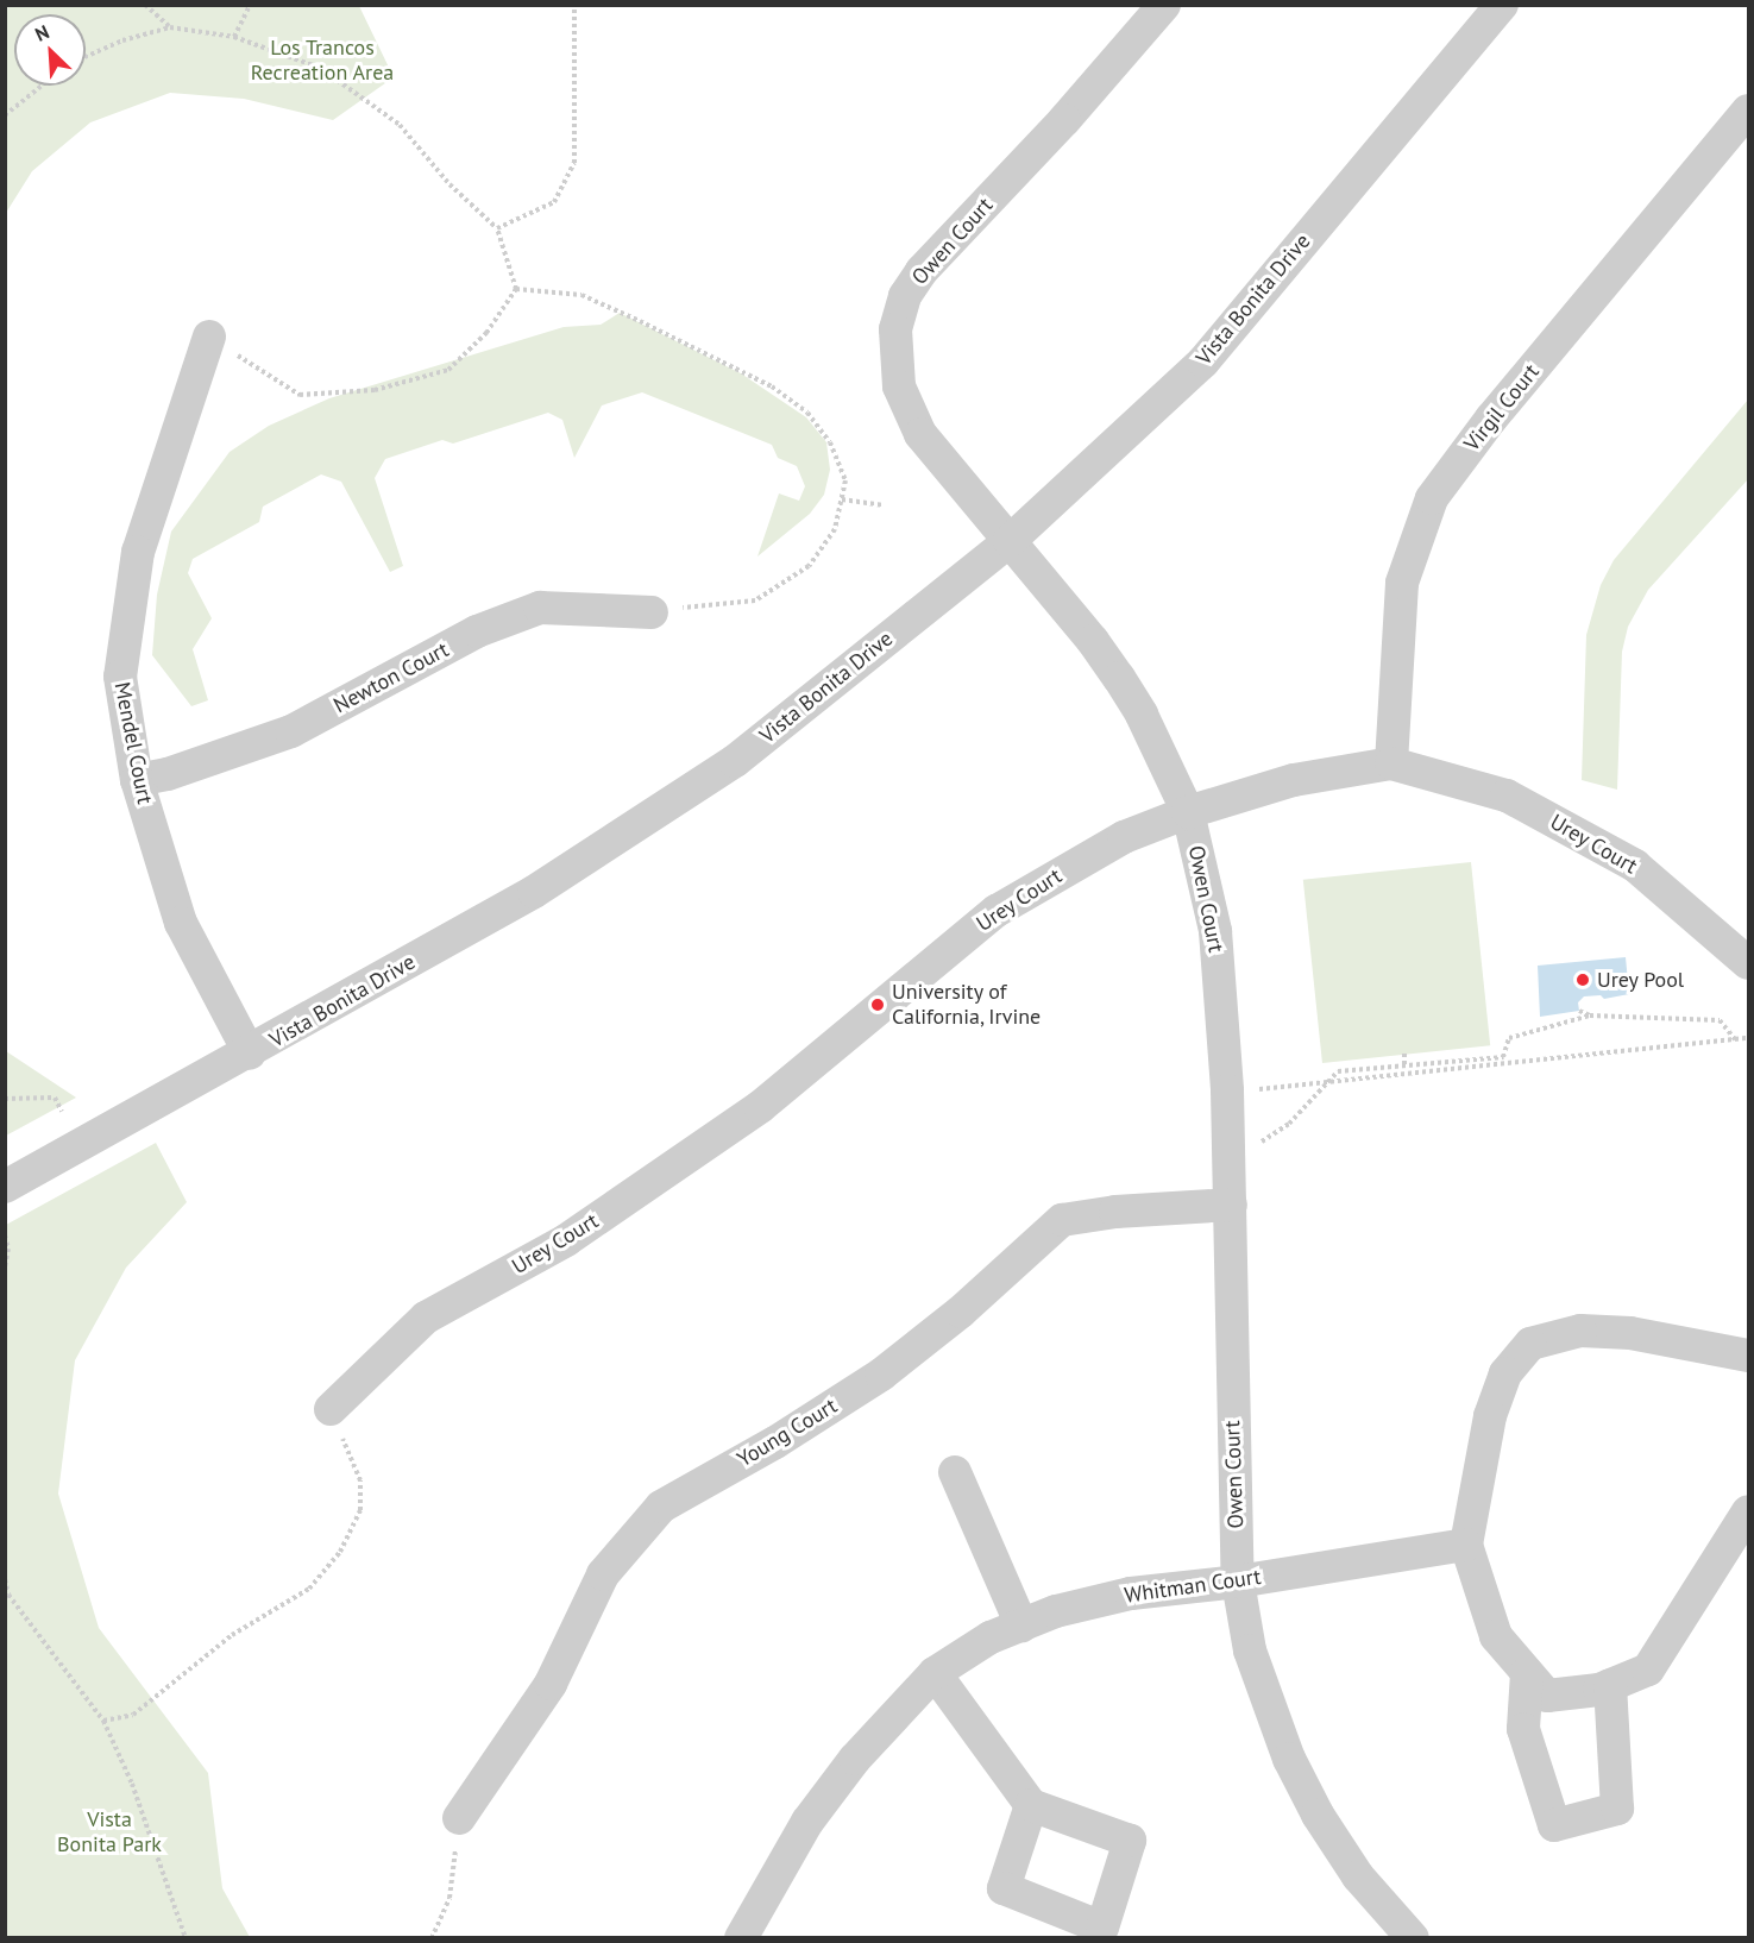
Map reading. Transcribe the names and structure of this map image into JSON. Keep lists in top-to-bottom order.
{
  "streets": {
    "street": [
      "Owen Court",
      "Vista Bonita Drive",
      "Virgil Court",
      "Newton Court",
      "Mendel Court",
      "Urey Court",
      "Young Court",
      "Whitman Court"
    ]
  },
  "crossings": [
    ["Owen Court", "Vista Bonita Drive"],
    ["Owen Court", "Urey Court"],
    ["Owen Court", "Young Court"],
    ["Owen Court", "Whitman Court"],
    ["Vista Bonita Drive", "Mendel Court"],
    ["Virgil Court", "Urey Court"],
    ["Newton Court", "Mendel Court"]
  ],
  "parks": ["Los Trancos Recreation Area", "Vista Bonita Park"],
  "places": ["Urey Pool", "University of California, Irvine"],
  "north": "top left"
}
